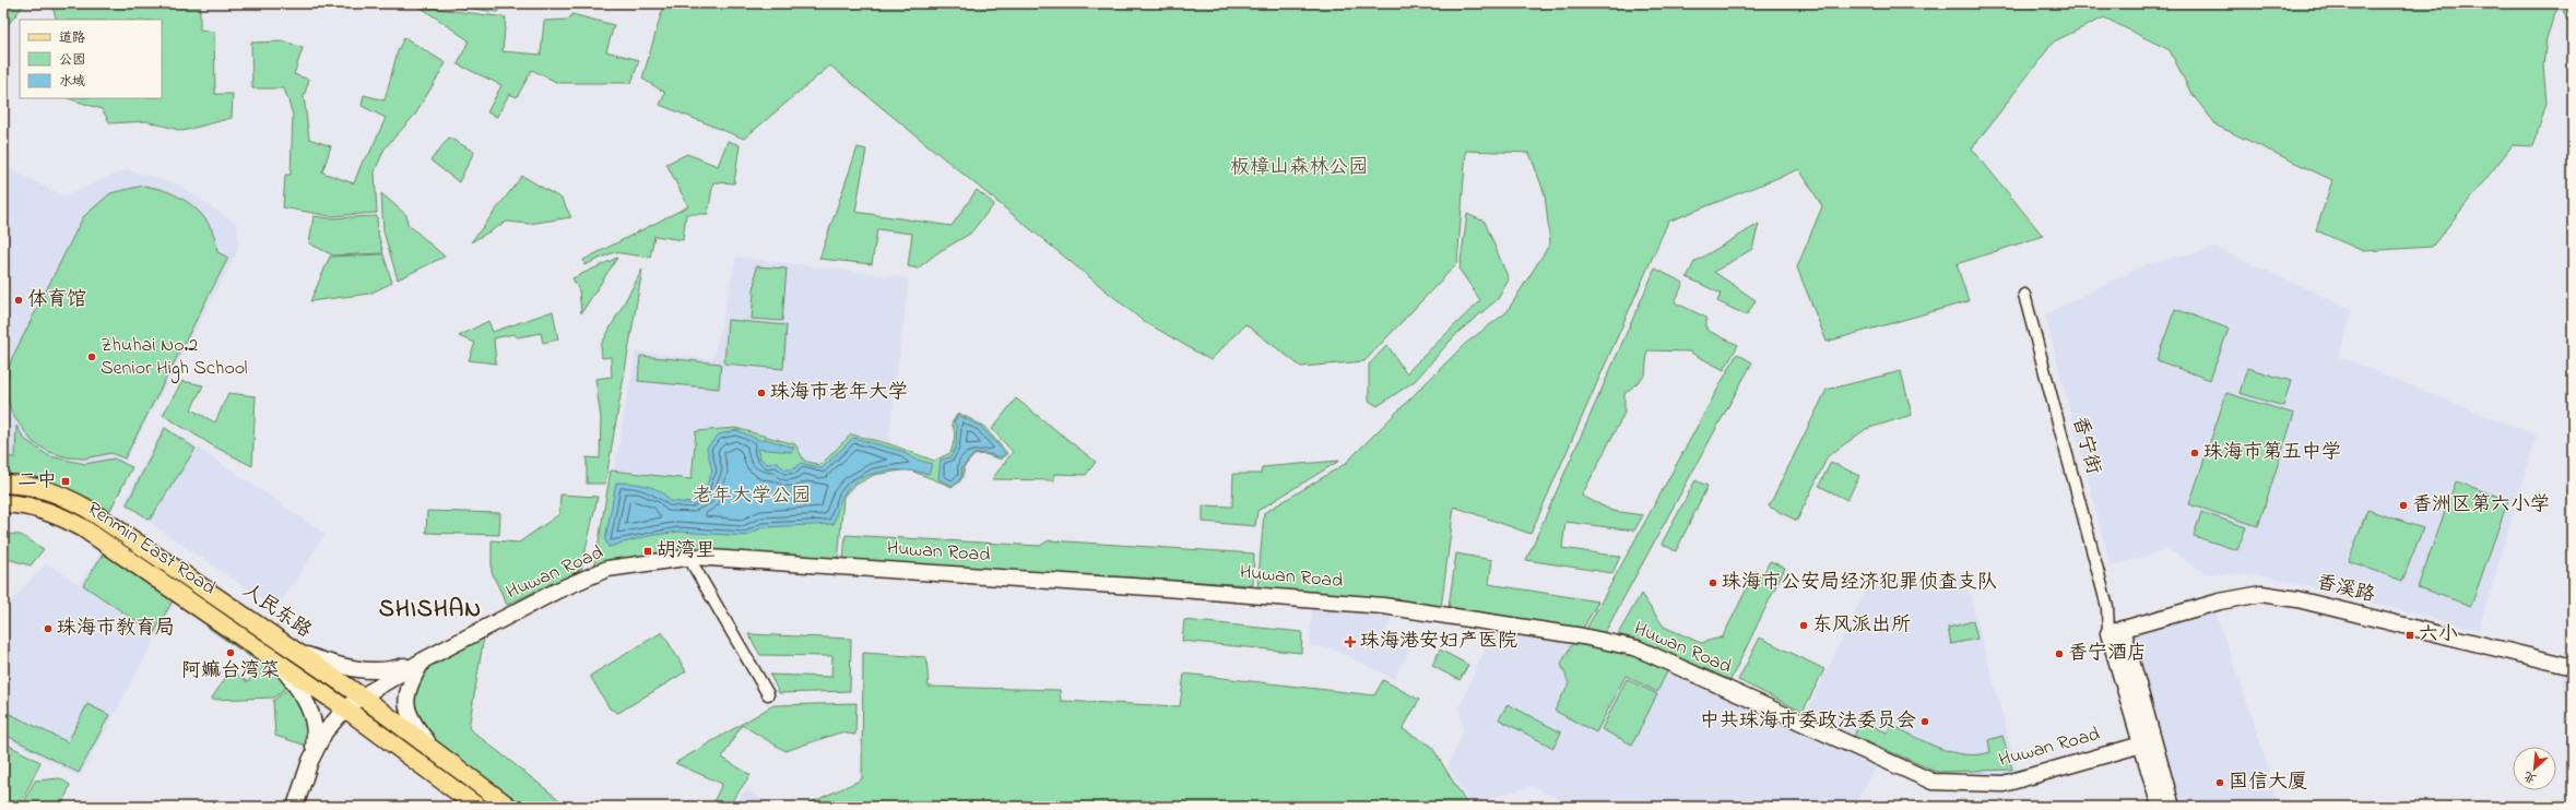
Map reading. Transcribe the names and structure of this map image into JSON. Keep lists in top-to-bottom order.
{
  "streets": {
    "main road": ["Renmin East Road", "人民东路"],
    "street": ["香宁街", "Huwan Road", "香溪路"]
  },
  "crossings": [
    ["香宁街", "Huwan Road"],
    ["香宁街", "香溪路"]
  ],
  "districts": ["SHISHAN"],
  "parks": ["板樟山森林公园", "老年大学公园"],
  "places": {
    "other": [
      "体育馆",
      "Zhuhai No.2 Senior High School",
      "珠海市老年大学",
      "珠海市第五中学",
      "香洲区第六小学",
      "珠海市公安局经济犯罪侦查支队",
      "东风派出所",
      "珠海市教育局",
      "阿嫲台湾菜",
      "香宁酒店",
      "中共珠海市委政法委员会",
      "国信大厦"
    ],
    "transit": ["二中", "胡湾里", "六小"],
    "health": ["珠海港安妇产医院"]
  },
  "legend": ["道路", "公园", "水域"],
  "north": "bottom left"
}
